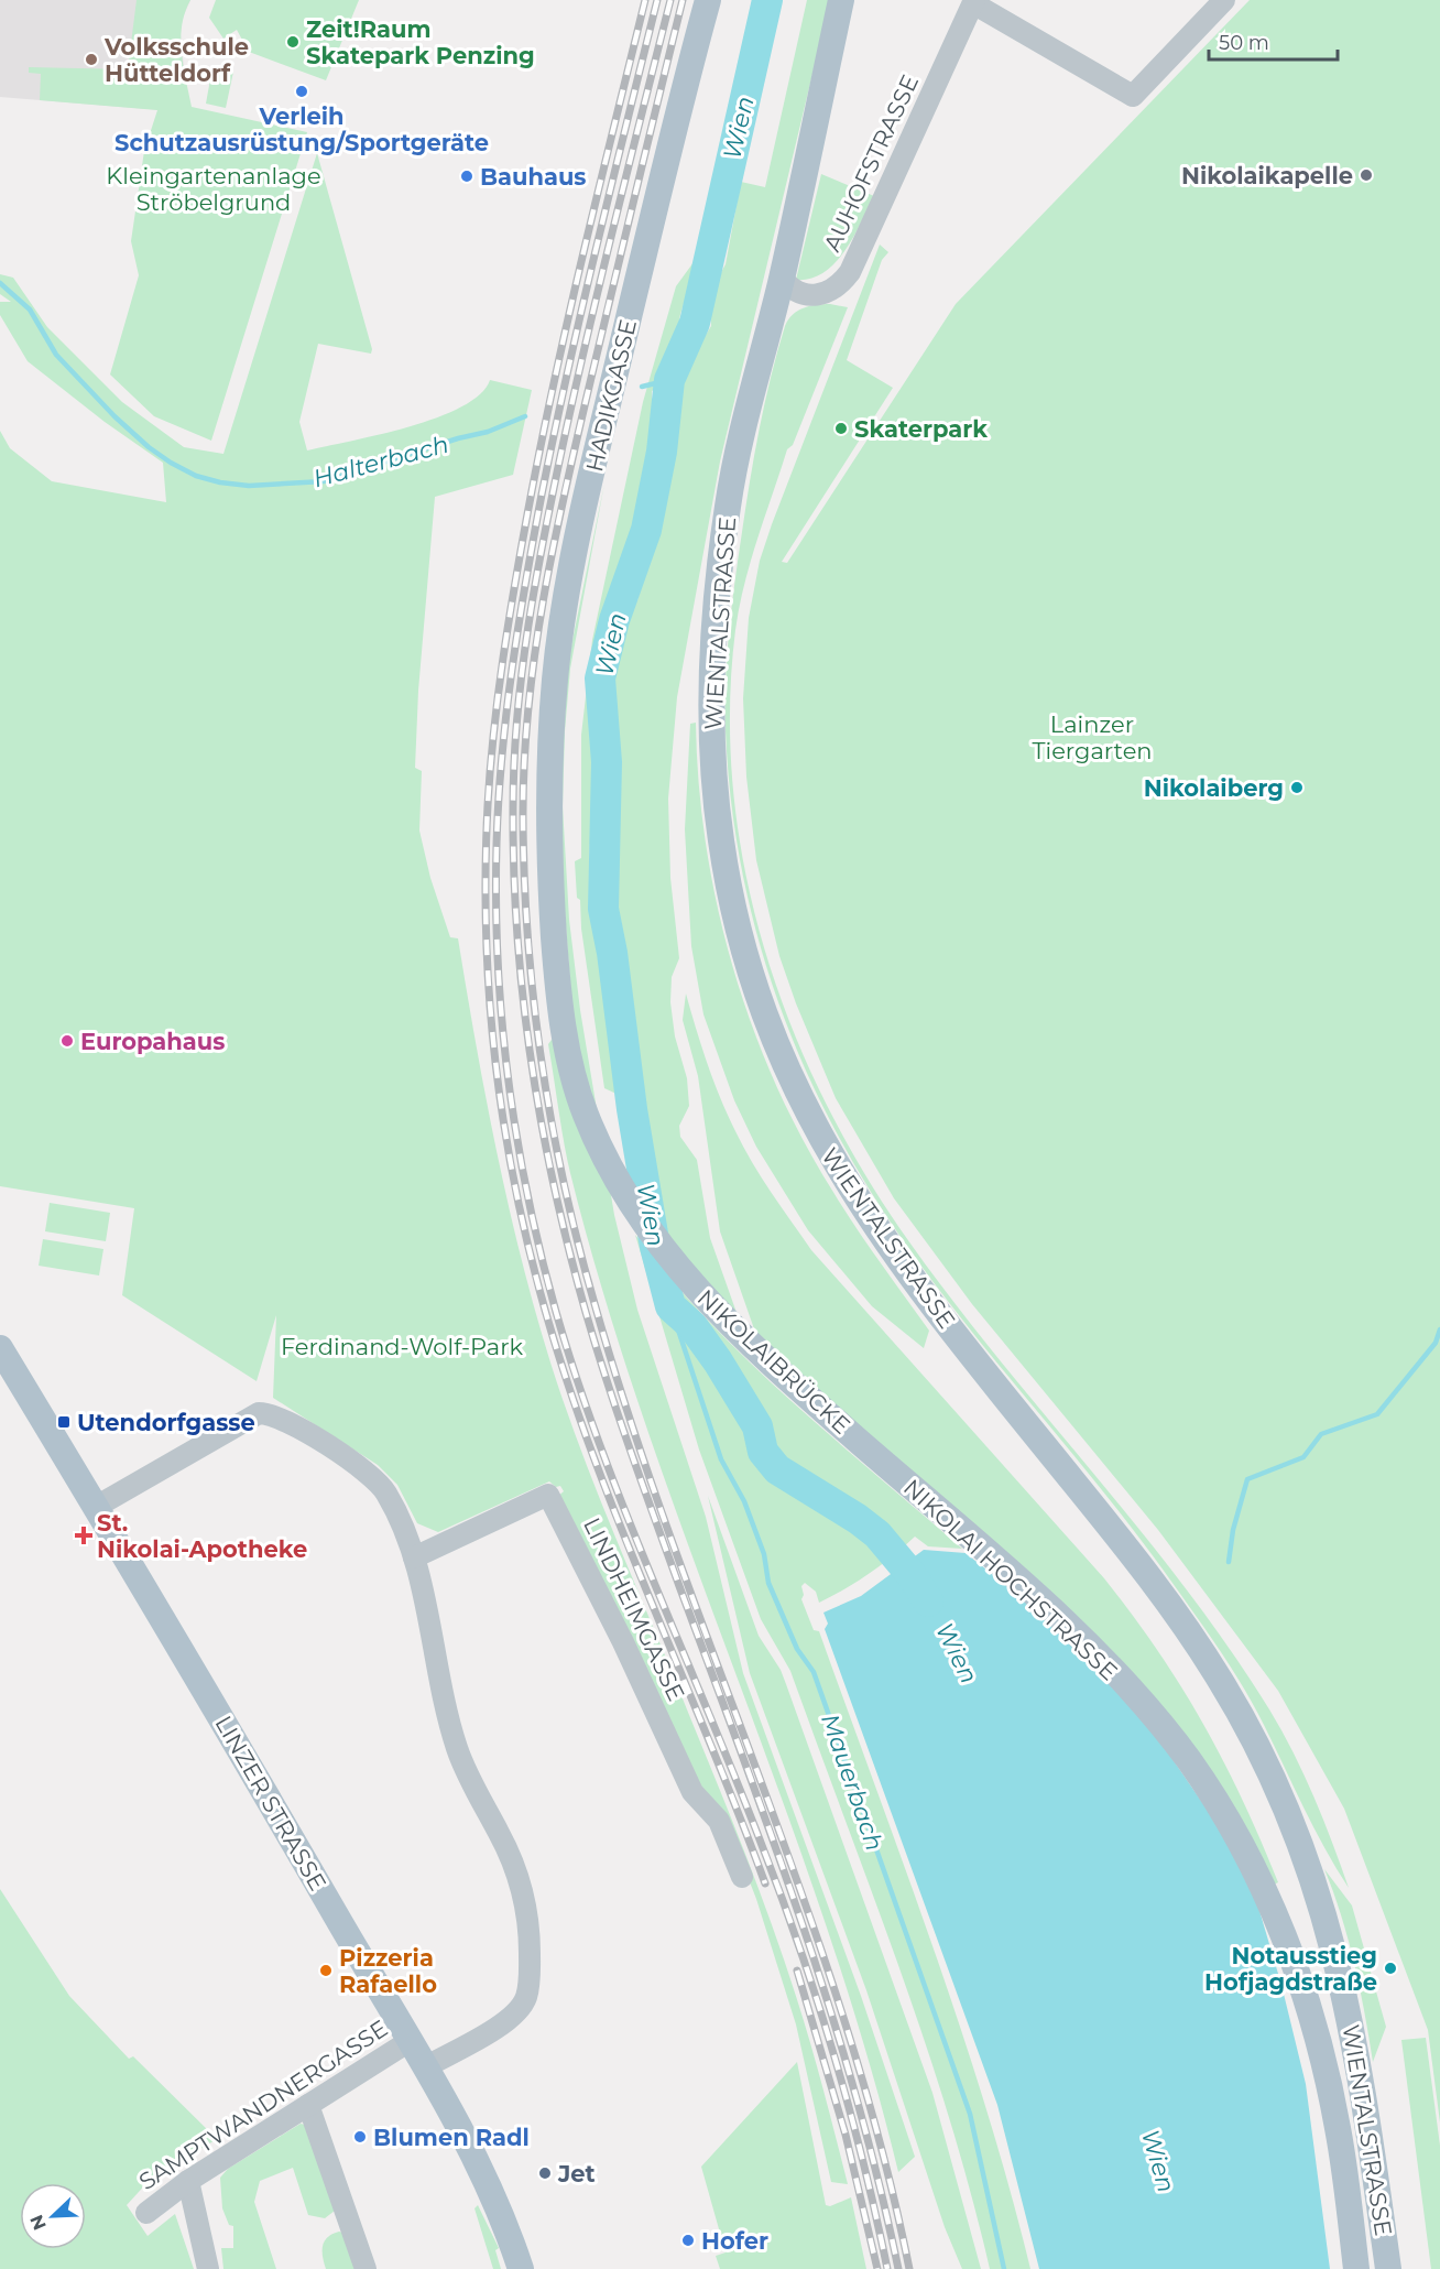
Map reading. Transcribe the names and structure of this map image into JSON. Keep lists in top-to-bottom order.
{
  "streets": {
    "main road": [
      "HADIKGASSE",
      "WIENTALSTRASSE",
      "NIKOLAIBRÜCKE",
      "NIKOLAI HOCHSTRASSE",
      "LINZER STRASSE"
    ],
    "street": ["AUHOFSTRASSE", "LINDHEIMGASSE", "SAMPTWANDNERGASSE"]
  },
  "crossings": [
    ["AUHOFSTRASSE", "WIENTALSTRASSE"],
    ["HADIKGASSE", "NIKOLAIBRÜCKE"],
    ["WIENTALSTRASSE", "NIKOLAI HOCHSTRASSE"],
    ["NIKOLAIBRÜCKE", "NIKOLAI HOCHSTRASSE"],
    ["LINZER STRASSE", "SAMPTWANDNERGASSE"]
  ],
  "water": ["Wien", "Halterbach", "Mauerbach"],
  "parks": ["Kleingartenanlage Ströbelgrund", "Lainzer Tiergarten", "Ferdinand-Wolf-Park"],
  "places": {
    "other": [
      "Zeit!Raum Skatepark Penzing",
      "Volksschule Hütteldorf",
      "Verleih Schutzausrüstung/Sportgeräte",
      "Nikolaikapelle",
      "Bauhaus",
      "Skaterpark",
      "Nikolaiberg",
      "Europahaus",
      "Notausstieg Hofjagdstraße",
      "Pizzeria Rafaello",
      "Blumen Radl",
      "Jet",
      "Hofer"
    ],
    "transit": ["Utendorfgasse"],
    "health": ["St. Nikolai-Apotheke"]
  },
  "scale_bar": "50 m",
  "north": "bottom left"
}
